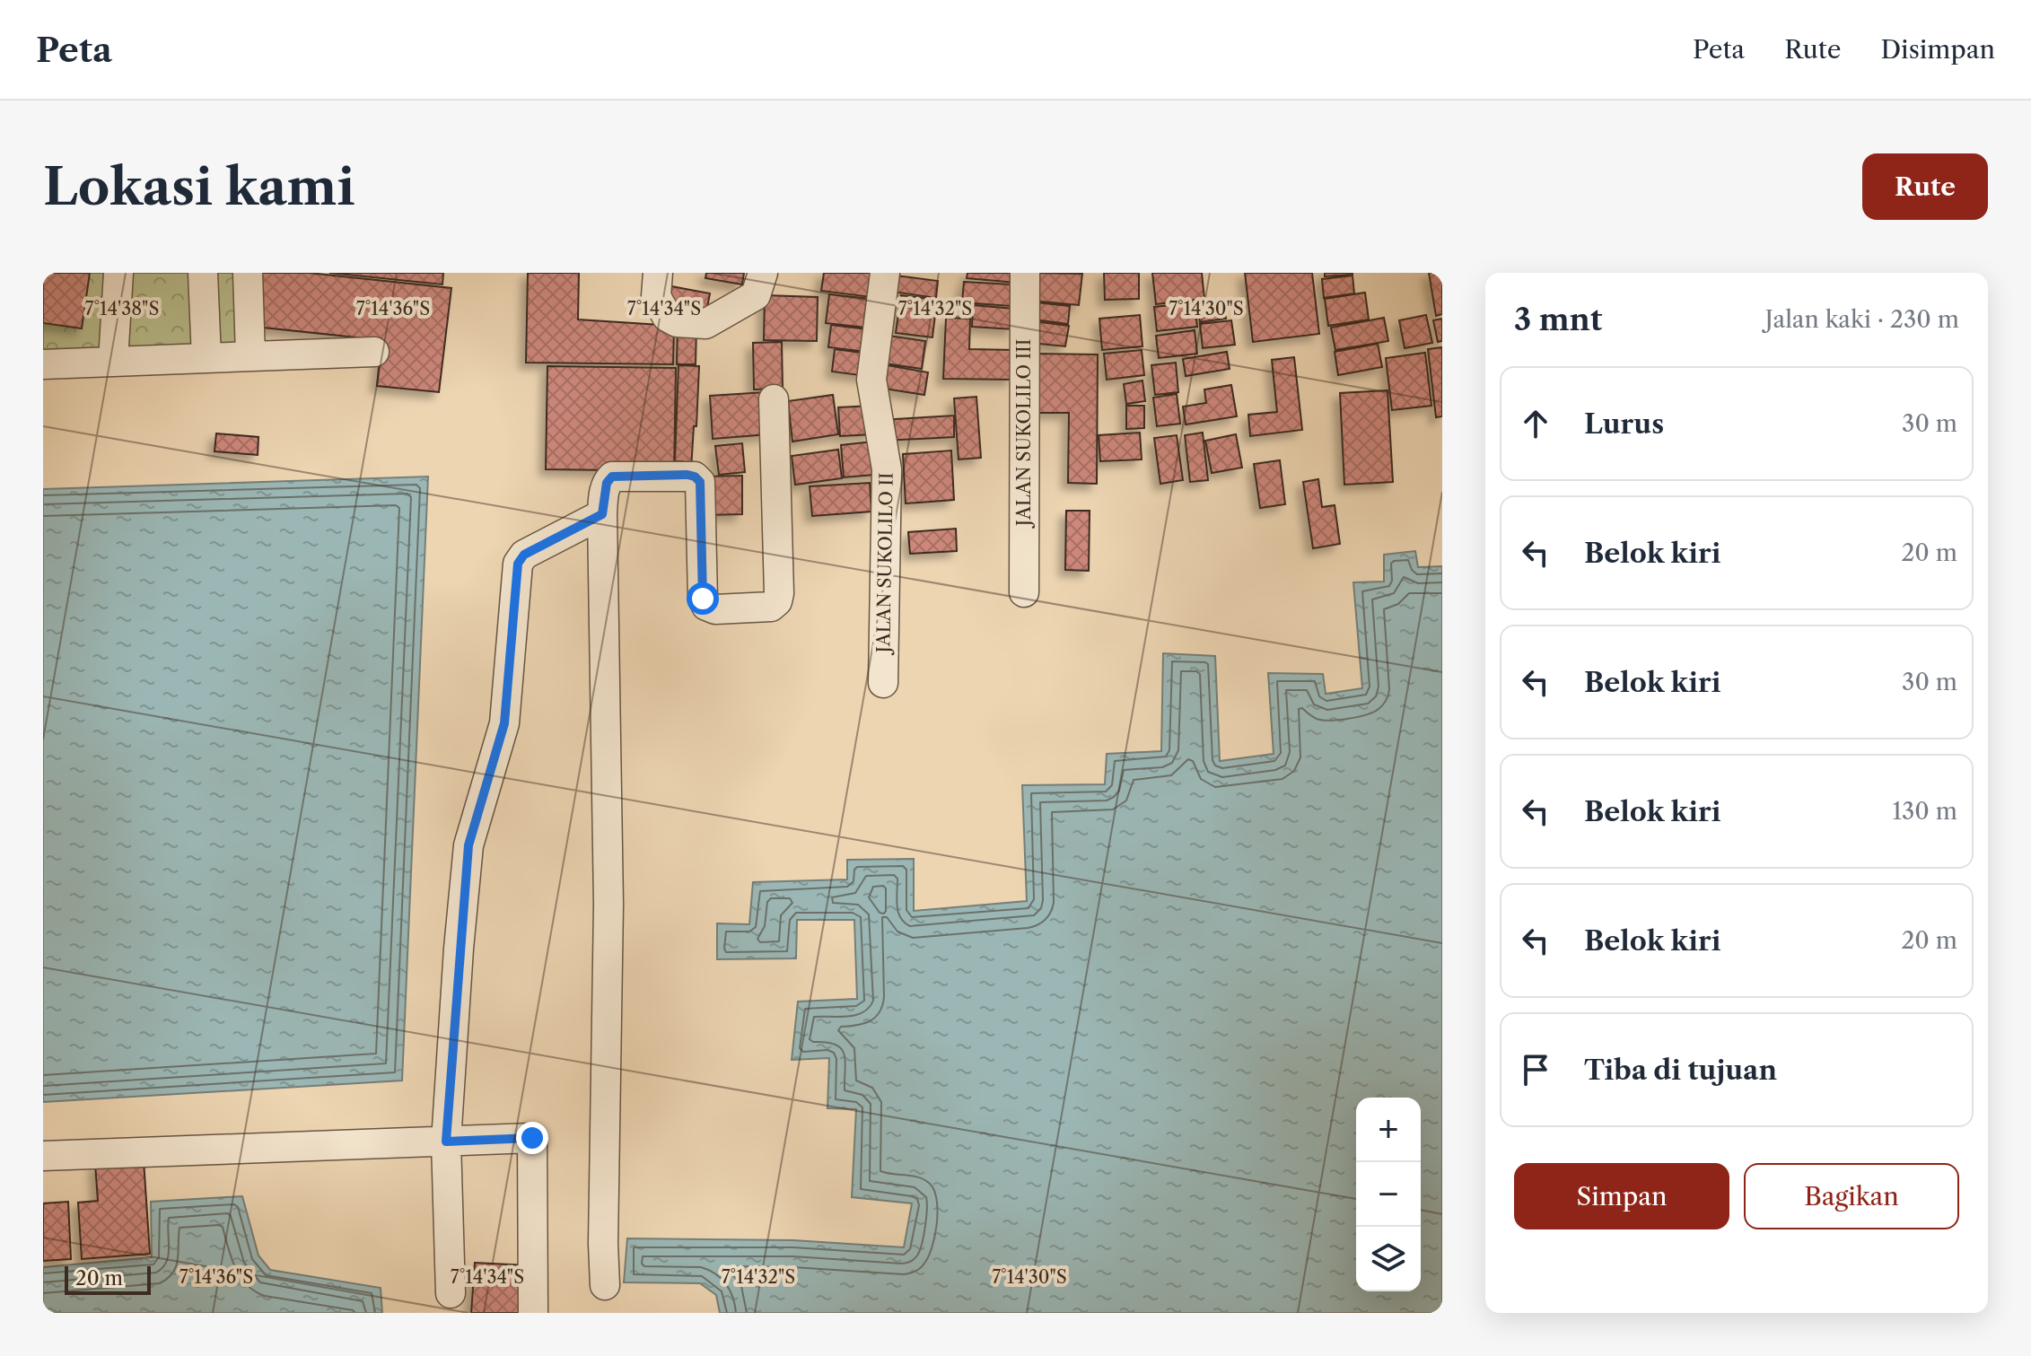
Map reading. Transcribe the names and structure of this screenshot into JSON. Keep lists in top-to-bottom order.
{
  "streets": {
    "lane": ["JALAN SUKOLILO III", "JALAN SUKOLILO II"]
  },
  "scale_bar": "20 m",
  "page": {
    "header": "Peta",
    "nav": ["Peta", "Rute", "Disimpan"],
    "buttons": [
      "Rute",
      ["Simpan", "Bagikan"]
    ],
    "title": "Lokasi kami",
    "heading": ["3 mnt", "Jalan kaki · 230 m"],
    "list": [
      ["Lurus", "30 m"],
      ["Belok kiri", "20 m"],
      ["Belok kiri", "30 m"],
      ["Belok kiri", "130 m"],
      ["Belok kiri", "20 m"],
      "Tiba di tujuan"
    ],
    "map_buttons": ["+", "−"],
    "scale": "20 m"
  },
  "coordinates": [
    "7°14'38\"S",
    "7°14'36\"S",
    "7°14'34\"S",
    "7°14'32\"S",
    "7°14'30\"S"
  ]
}
